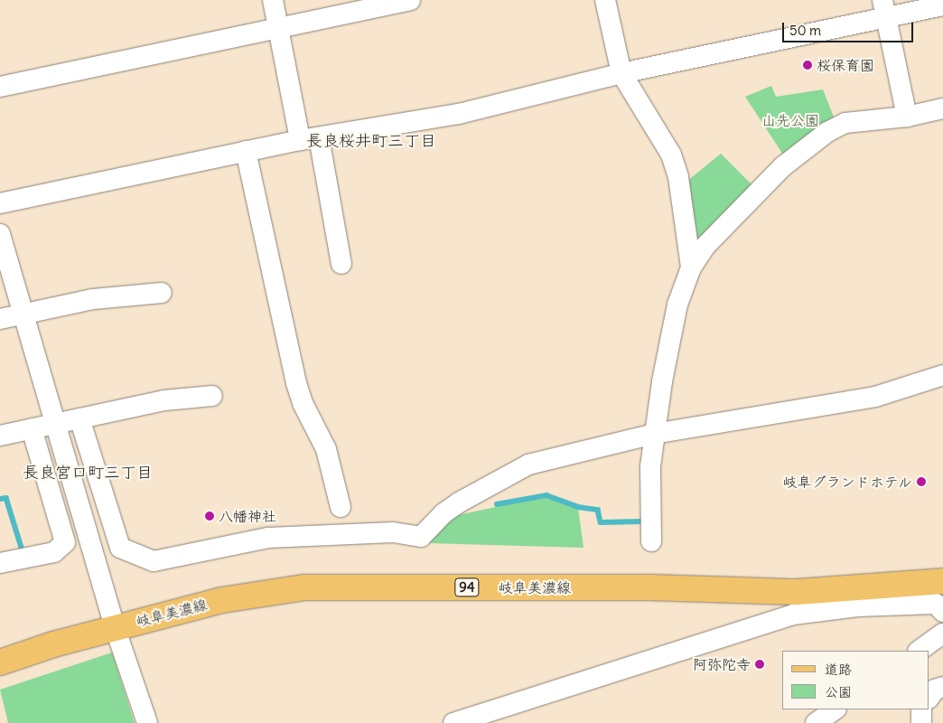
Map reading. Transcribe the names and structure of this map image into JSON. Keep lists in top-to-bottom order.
{
  "streets": {
    "main road": ["94", "岐阜美濃線"]
  },
  "districts": ["長良桜井町三丁目", "長良宮口町三丁目"],
  "parks": ["山先公園"],
  "places": [
    "桜保育園",
    "岐阜グランドホテル",
    "八幡神社",
    "阿弥陀寺"
  ],
  "legend": ["道路", "公園"],
  "scale_bar": "50 m"
}
